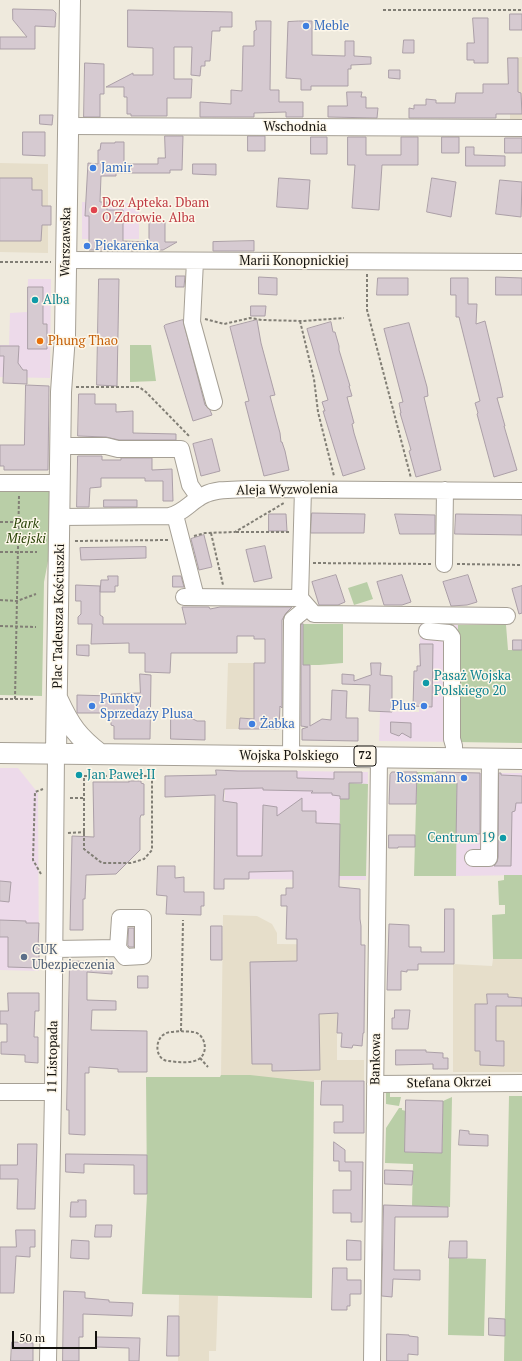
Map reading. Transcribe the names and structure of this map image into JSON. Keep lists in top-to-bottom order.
{
  "streets": {
    "main road": [
      "Warszawska",
      "Plac Tadeusza Kościuszki",
      "Wojska Polskiego",
      "72"
    ],
    "street": [
      "Wschodnia",
      "Marii Konopnickiej",
      "Aleja Wyzwolenia",
      "11 Listopada",
      "Bankowa",
      "Stefana Okrzei"
    ]
  },
  "crossings": [
    ["Wschodnia", "Warszawska"],
    ["Warszawska", "Marii Konopnickiej"],
    ["Warszawska", "Plac Tadeusza Kościuszki"],
    ["Plac Tadeusza Kościuszki", "Wojska Polskiego"],
    ["Plac Tadeusza Kościuszki", "72"],
    ["Plac Tadeusza Kościuszki", "11 Listopada"],
    ["Wojska Polskiego", "72"],
    ["Wojska Polskiego", "11 Listopada"],
    ["Wojska Polskiego", "Bankowa"],
    ["72", "11 Listopada"],
    ["Bankowa", "Stefana Okrzei"]
  ],
  "parks": ["Park Miejski"],
  "places": [
    "Meble",
    "Jamir",
    "Doz Apteka. Dbam O Zdrowie. Alba",
    "Piekarenka",
    "Alba",
    "Phung Thao",
    "Pasaż Wojska Polskiego 20",
    "Punkty Sprzedaży Plusa",
    "Plus",
    "Żabka",
    "Jan Paweł II",
    "Rossmann",
    "Centrum 19",
    "CUK Ubezpieczenia"
  ],
  "scale_bar": "50 m"
}
